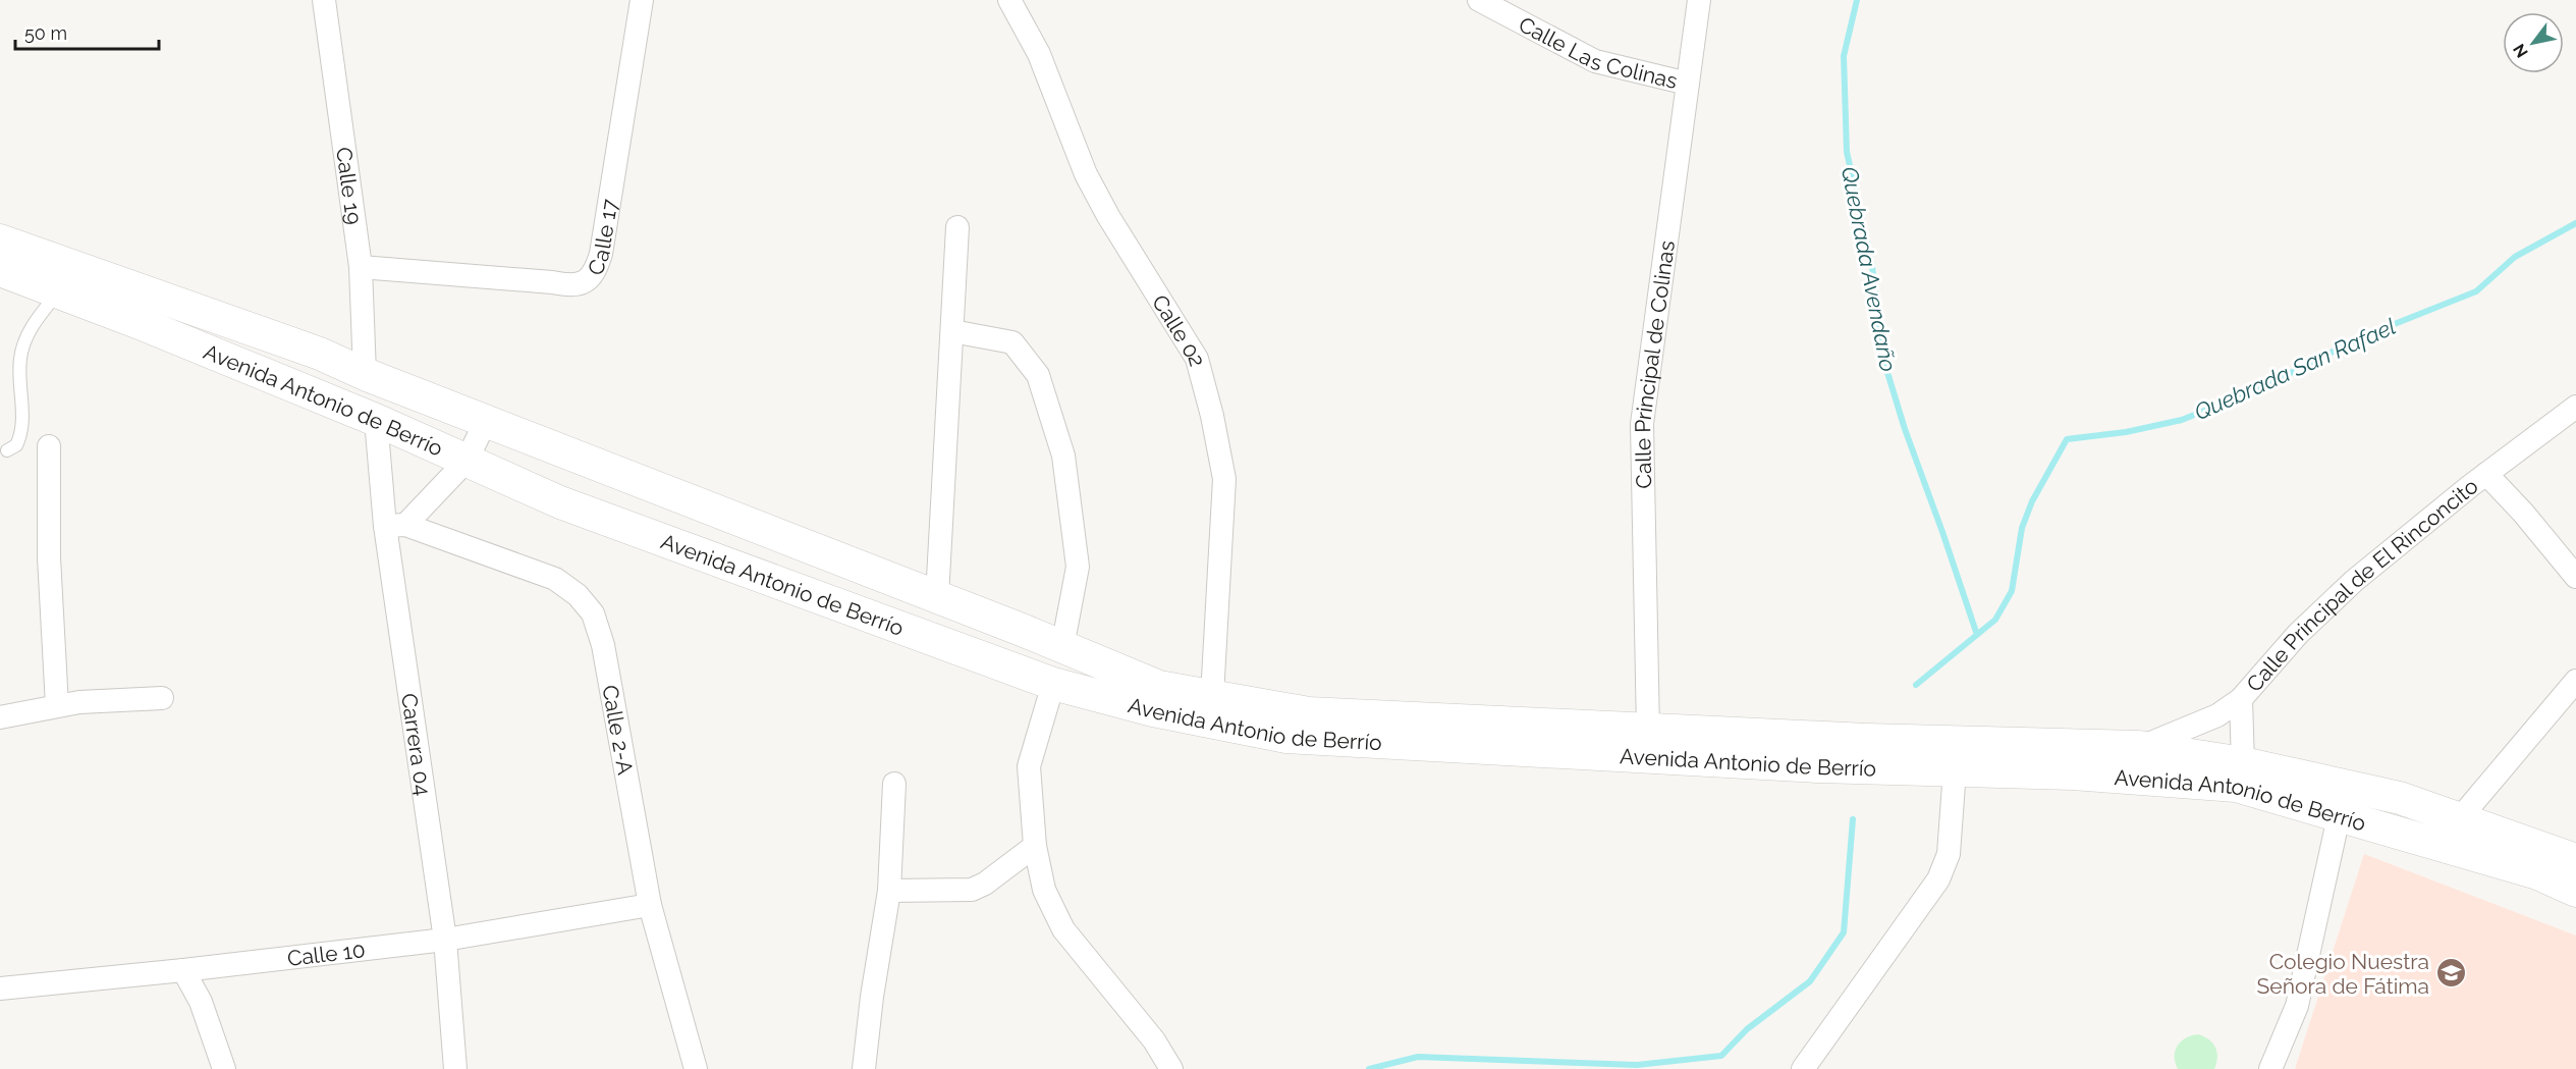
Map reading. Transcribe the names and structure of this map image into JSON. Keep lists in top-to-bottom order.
{
  "streets": {
    "street": [
      "Calle Las Colinas",
      "Calle 19",
      "Calle 17",
      "Calle 02",
      "Calle Principal de Colinas",
      "Avenida Antonio de Berrío",
      "Calle Principal de El Rinconcito",
      "Calle 2-A",
      "Carrera 04",
      "Calle 10"
    ]
  },
  "crossings": [
    ["Calle Las Colinas", "Calle Principal de Colinas"],
    ["Calle 19", "Calle 17"],
    ["Calle 19", "Avenida Antonio de Berrío"],
    ["Calle 02", "Avenida Antonio de Berrío"],
    ["Calle Principal de Colinas", "Avenida Antonio de Berrío"],
    ["Avenida Antonio de Berrío", "Calle Principal de El Rinconcito"],
    ["Avenida Antonio de Berrío", "Carrera 04"],
    ["Calle 2-A", "Carrera 04"],
    ["Calle 2-A", "Calle 10"],
    ["Carrera 04", "Calle 10"]
  ],
  "water": ["Quebrada Avendaño", "Quebrada San Rafael"],
  "places": {
    "school or university": ["Colegio Nuestra Señora de Fátima"]
  },
  "scale_bar": "50 m",
  "north": "bottom left"
}
